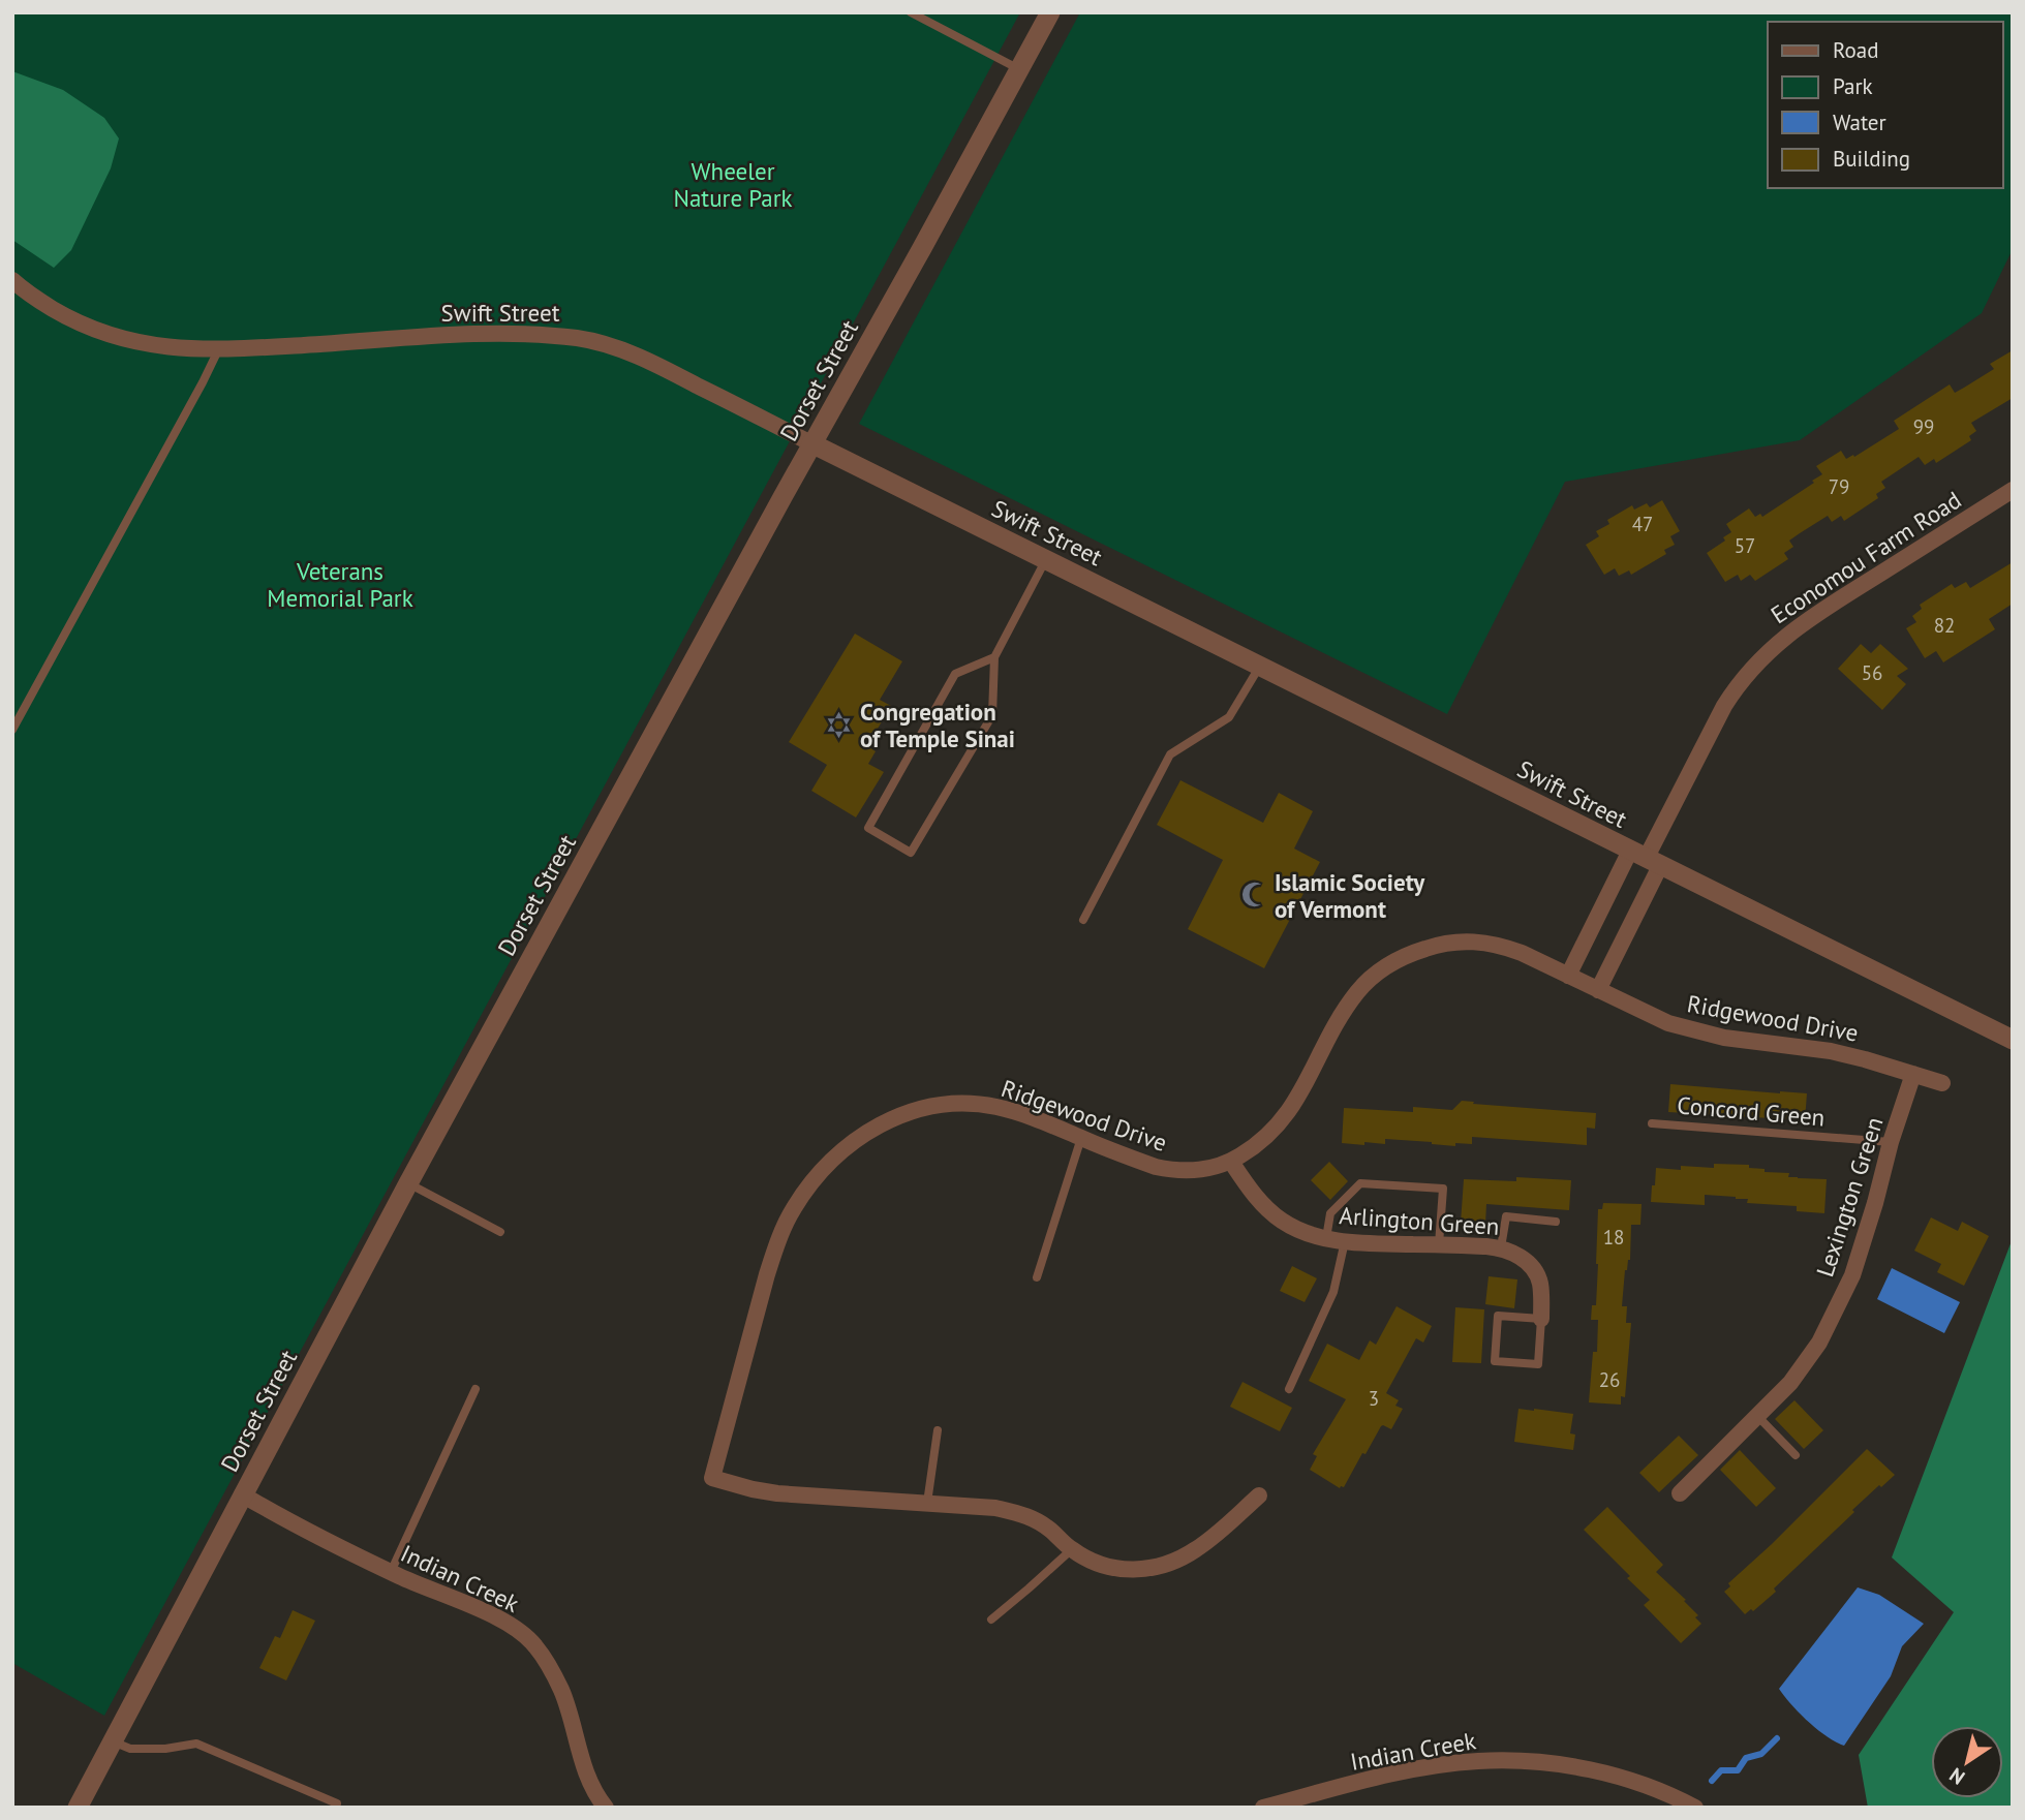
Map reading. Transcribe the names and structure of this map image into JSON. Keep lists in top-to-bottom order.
{
  "streets": {
    "street": [
      "Swift Street",
      "Dorset Street",
      "Economou Farm Road",
      "Ridgewood Drive",
      "Lexington Green",
      "Arlington Green",
      "Indian Creek"
    ],
    "lane": ["Concord Green"]
  },
  "crossings": [
    ["Swift Street", "Dorset Street"],
    ["Swift Street", "Economou Farm Road"],
    ["Dorset Street", "Indian Creek"],
    ["Ridgewood Drive", "Lexington Green"],
    ["Ridgewood Drive", "Arlington Green"],
    ["Concord Green", "Lexington Green"]
  ],
  "parks": ["Wheeler Nature Park", "Veterans Memorial Park"],
  "places": {
    "synagogue": ["Congregation of Temple Sinai"],
    "mosque": ["Islamic Society of Vermont"]
  },
  "house_numbers": [
    "99",
    "79",
    "47",
    "57",
    "82",
    "56",
    "18",
    "26",
    "3"
  ],
  "legend": [
    "Road",
    "Park",
    "Water",
    "Building"
  ],
  "north": "bottom left"
}
